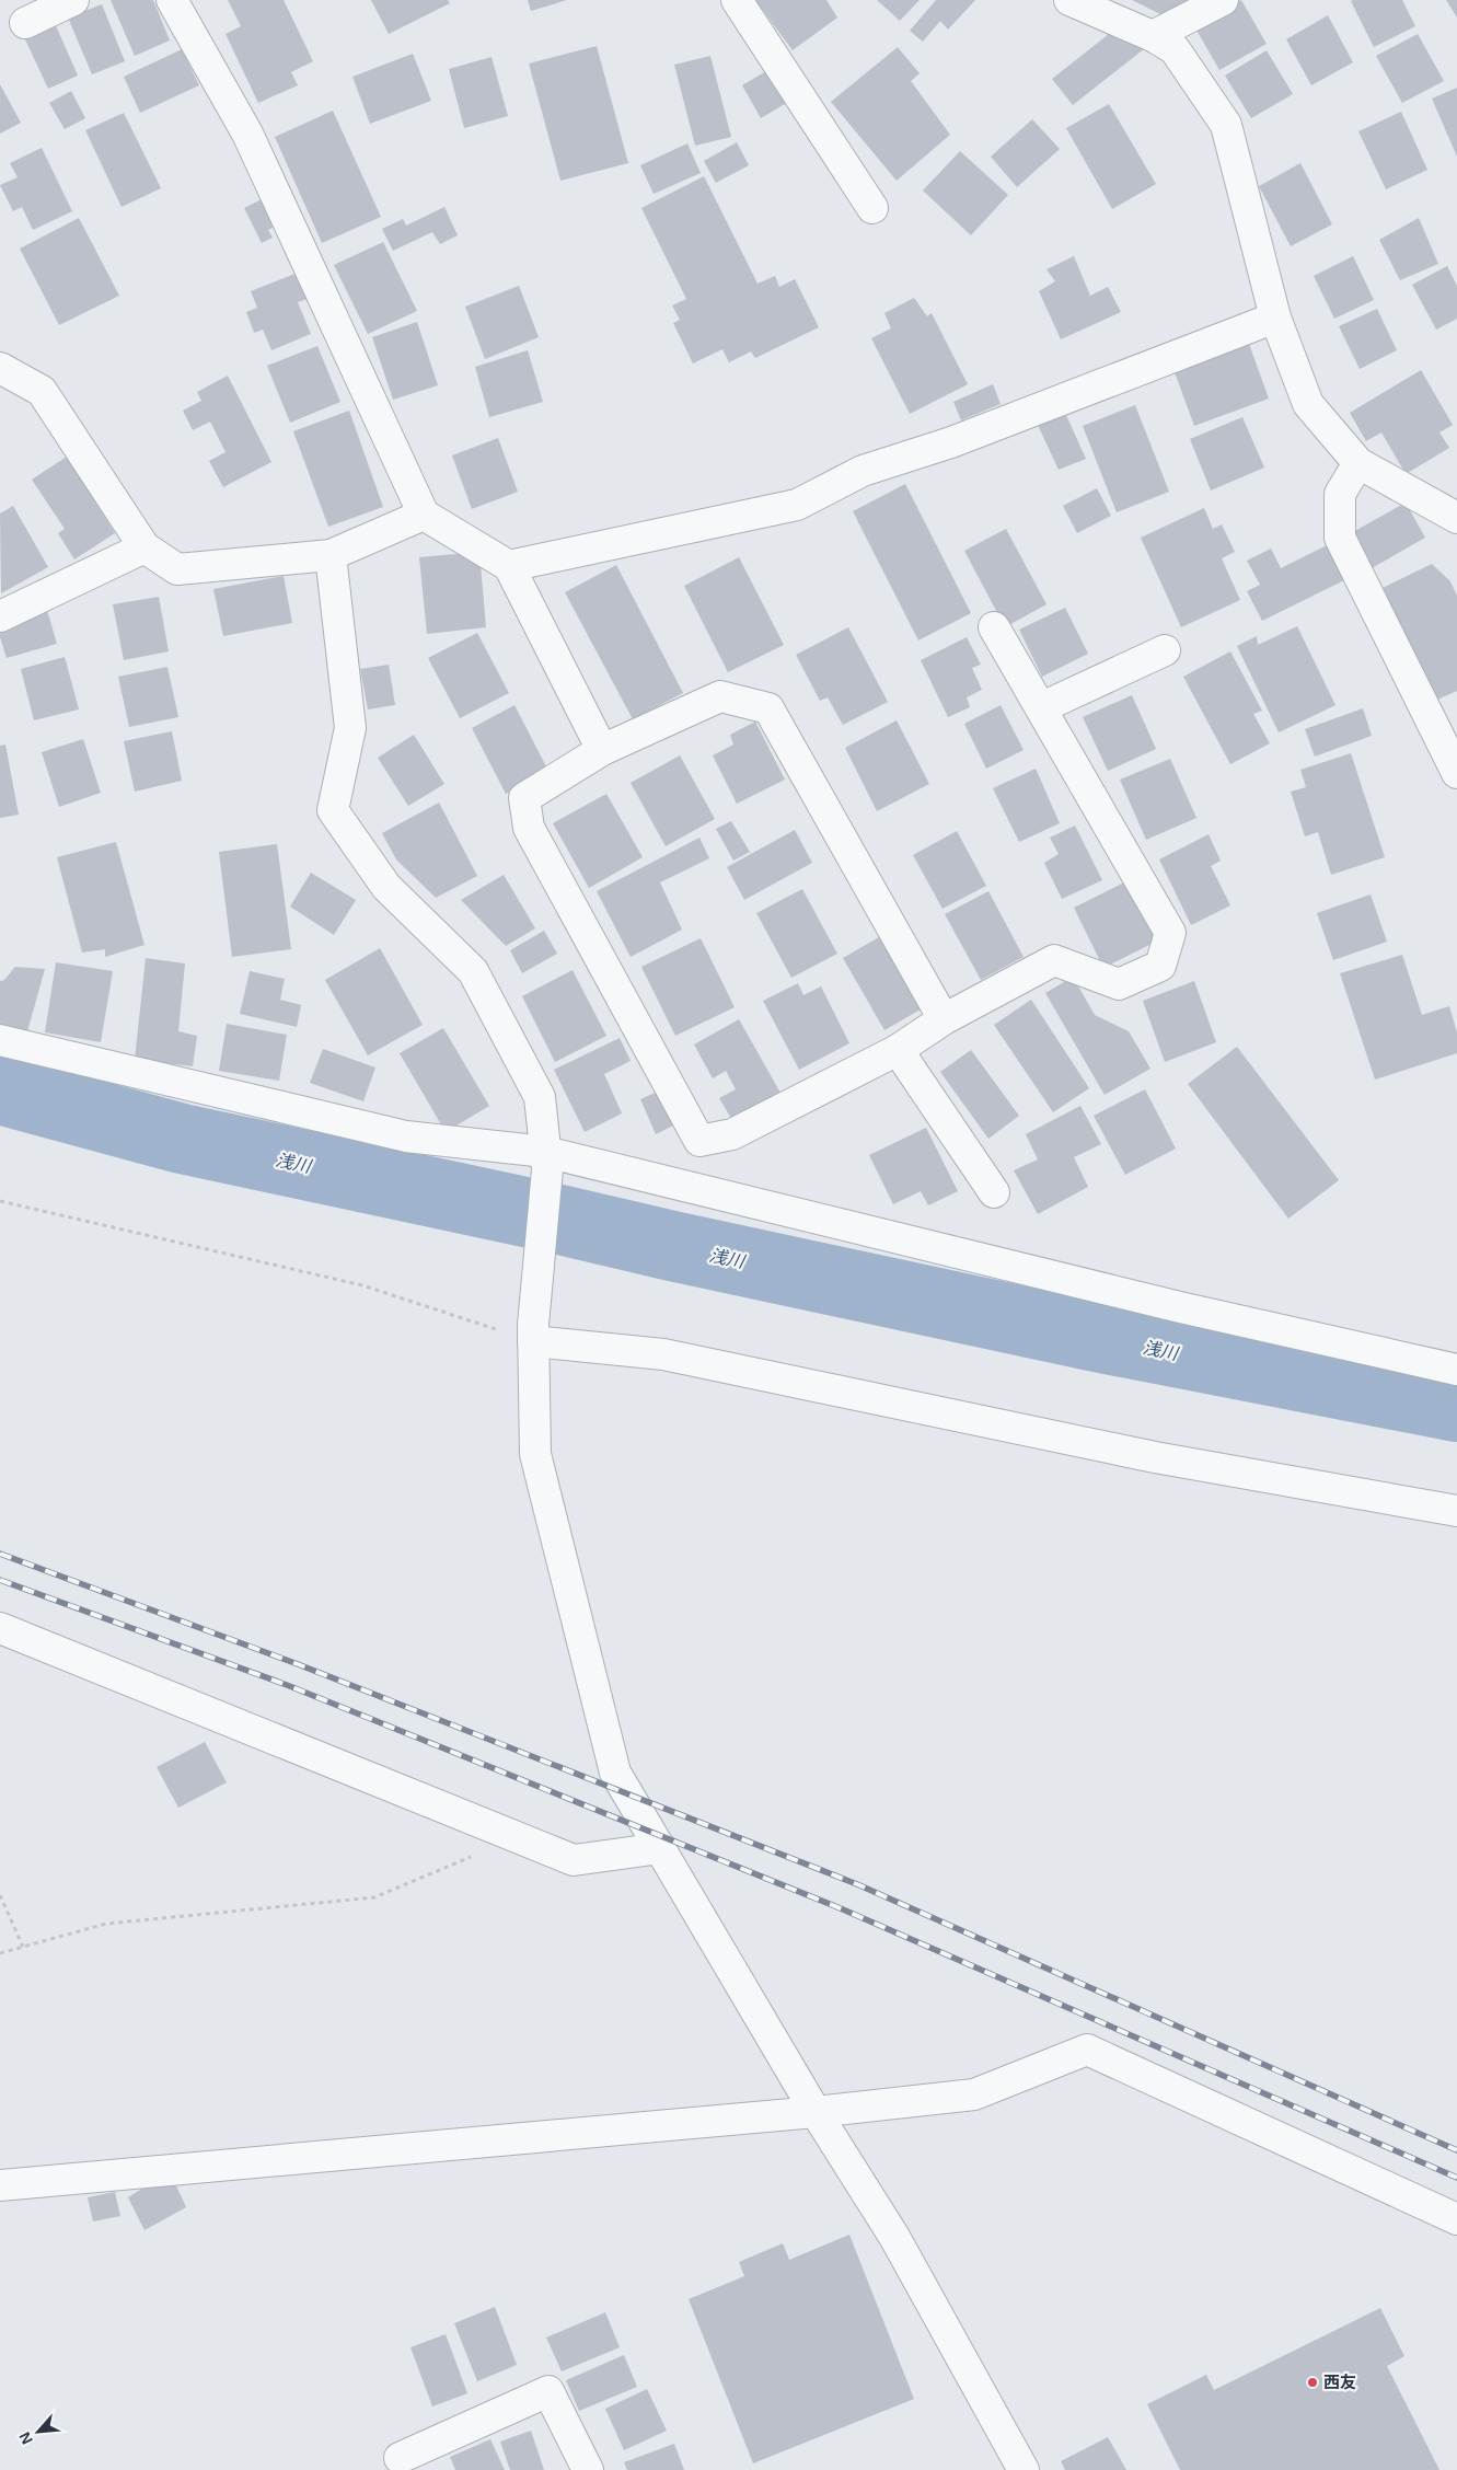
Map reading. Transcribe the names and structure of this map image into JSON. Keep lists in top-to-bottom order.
{
  "water": ["浅川"],
  "places": ["西友"],
  "north": "bottom left"
}
